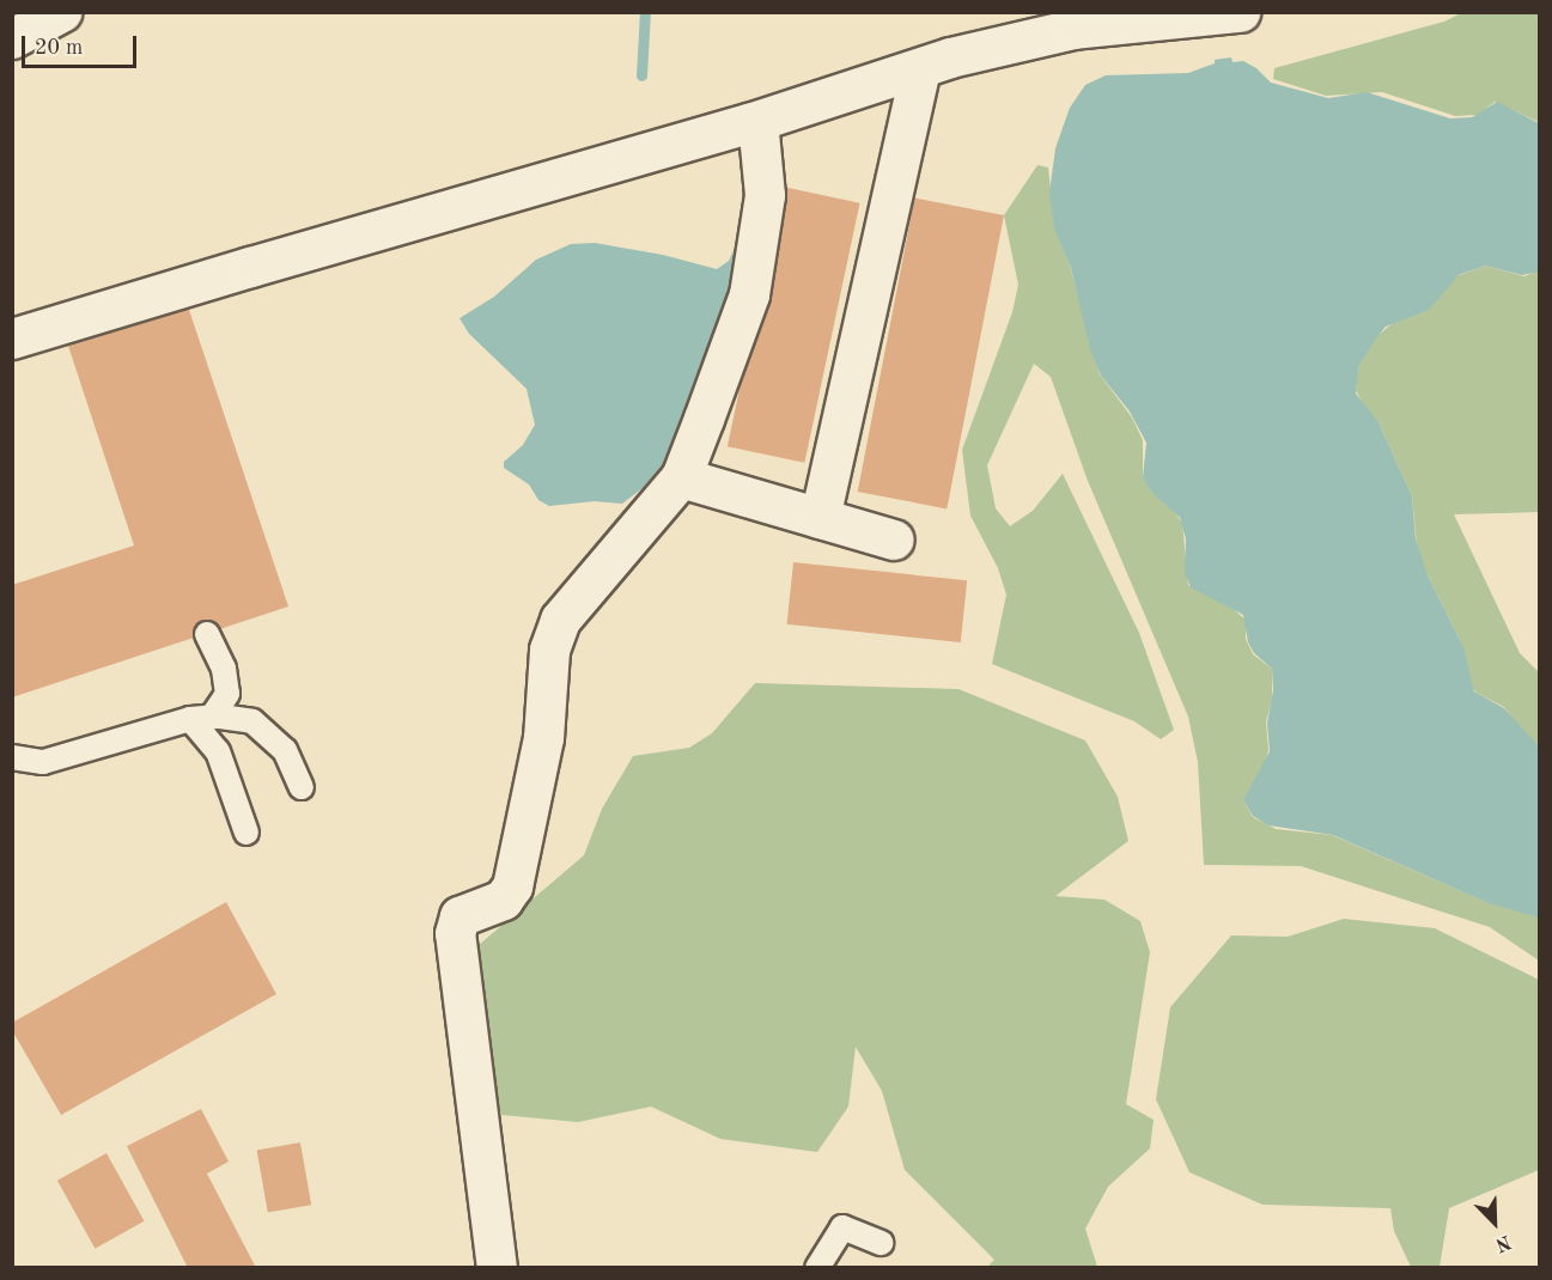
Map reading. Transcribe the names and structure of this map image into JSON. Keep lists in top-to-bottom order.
{
  "scale_bar": "20 m",
  "north": "bottom right"
}
